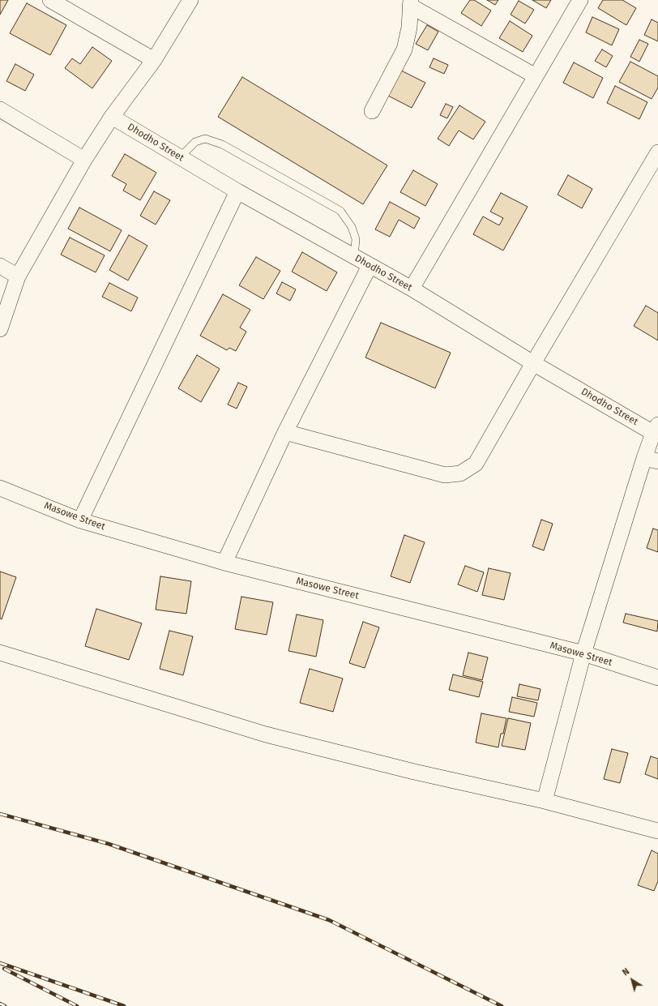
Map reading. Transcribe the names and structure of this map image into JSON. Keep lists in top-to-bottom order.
{
  "streets": {
    "street": ["Dhodho Street", "Masowe Street"]
  },
  "north": "top left"
}
